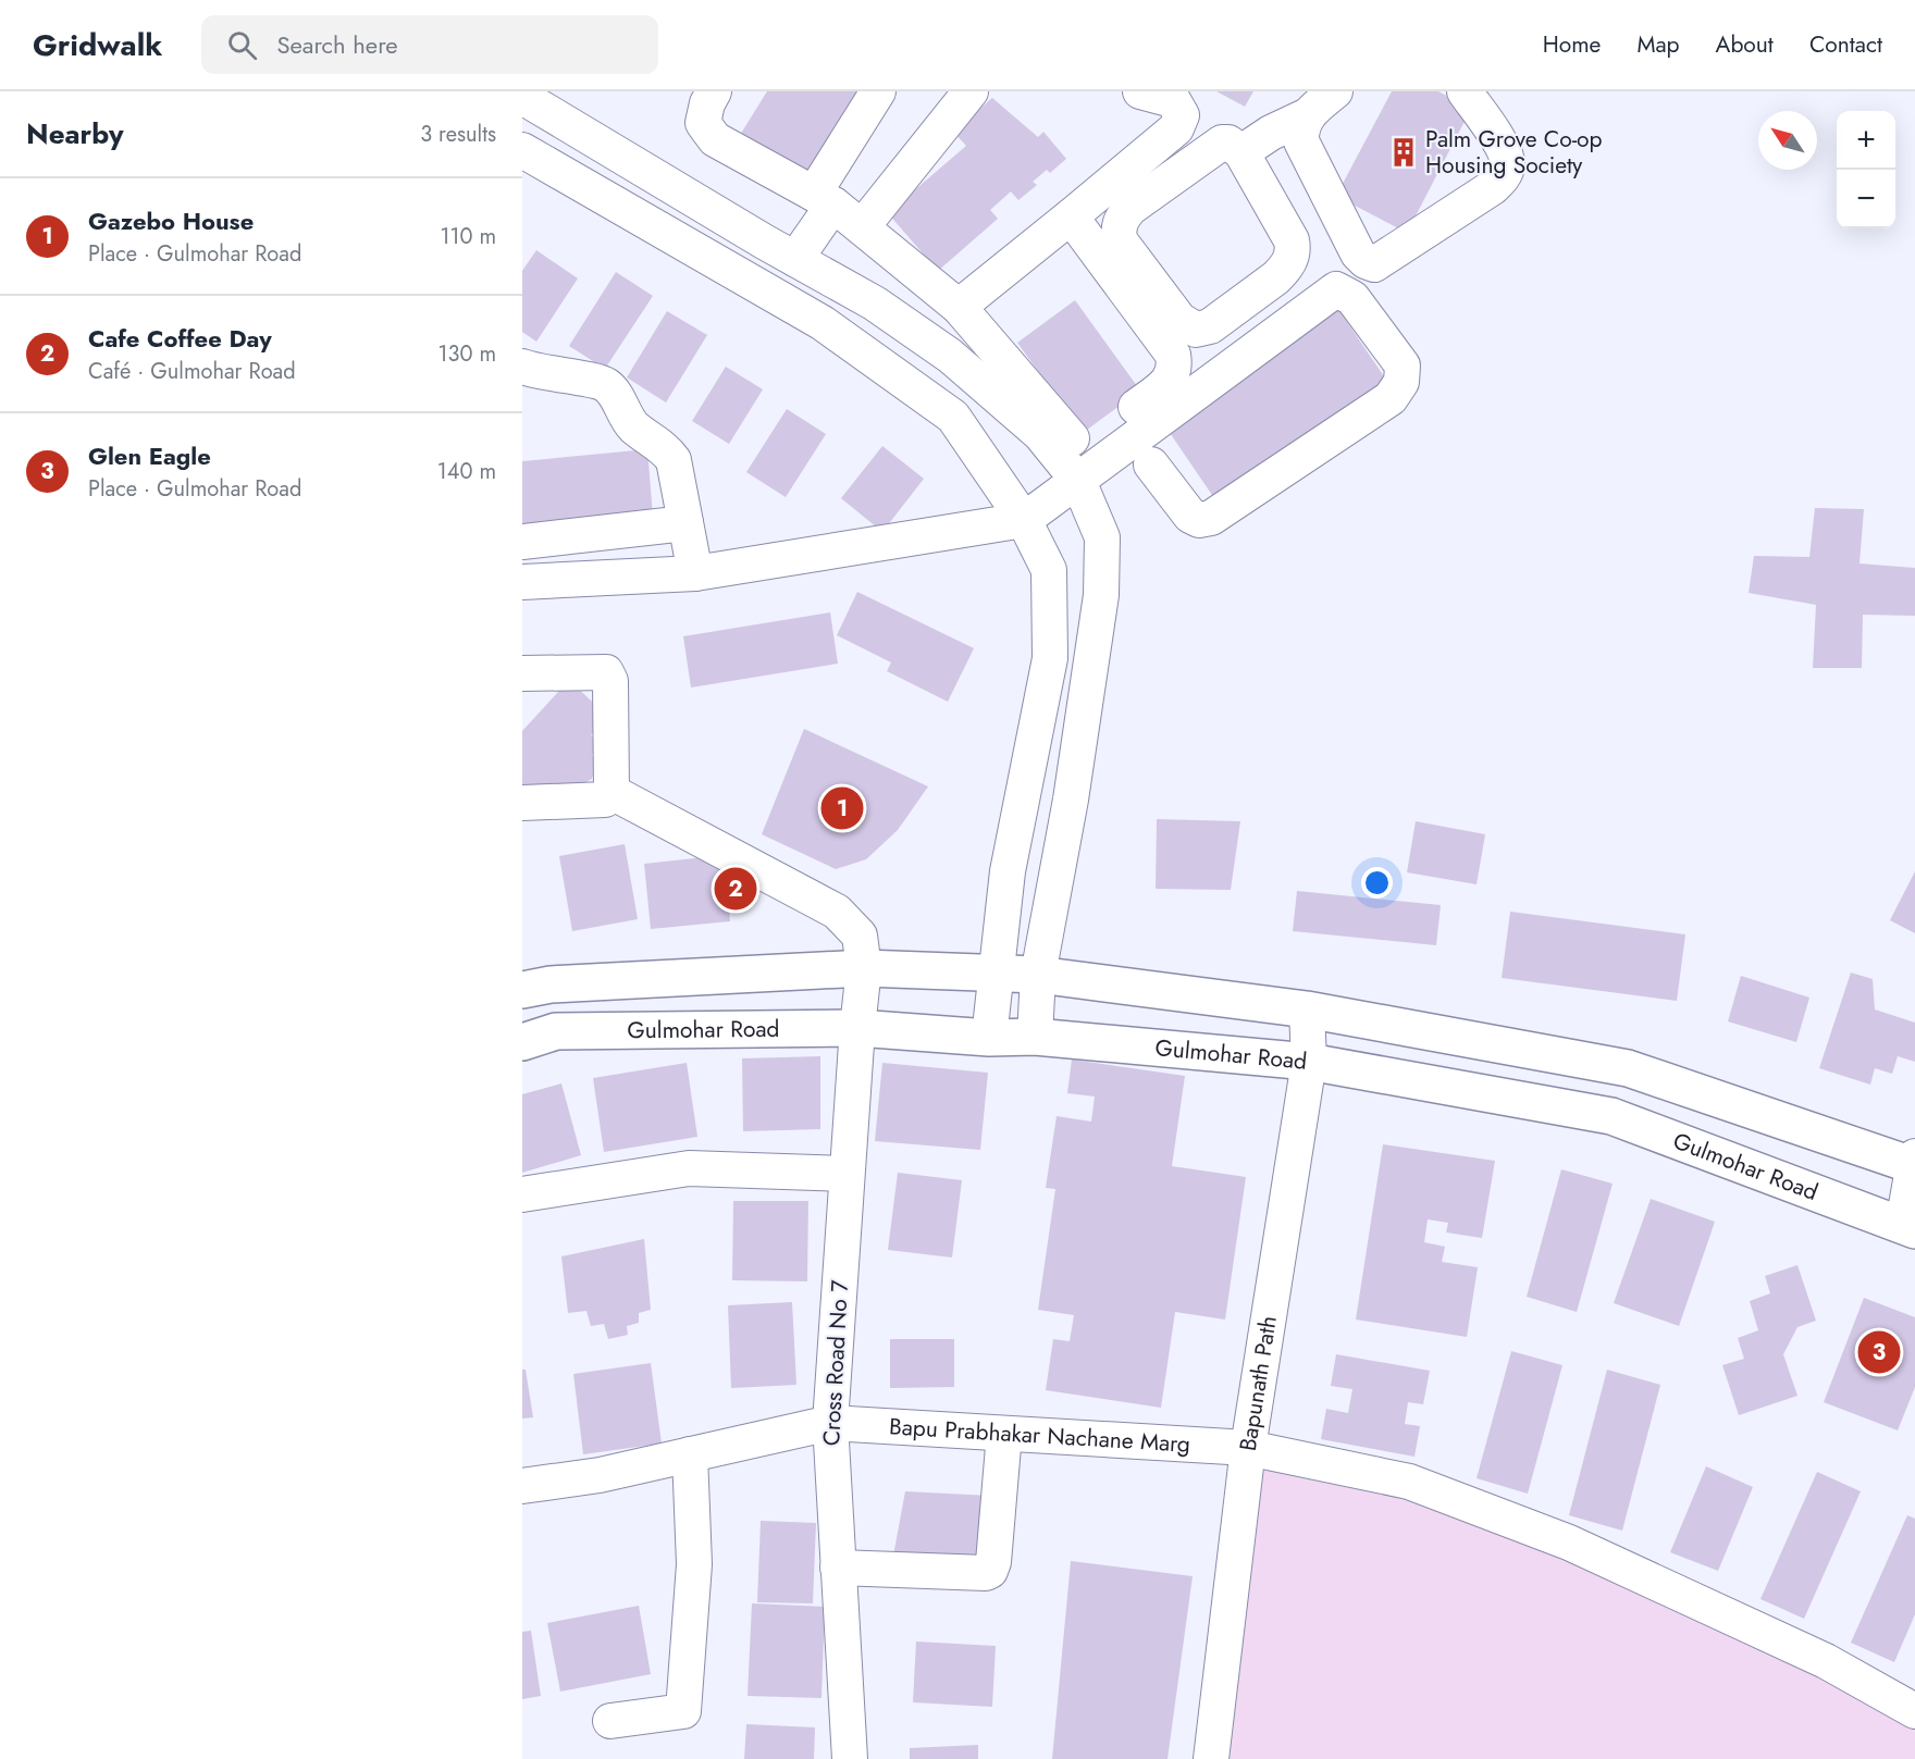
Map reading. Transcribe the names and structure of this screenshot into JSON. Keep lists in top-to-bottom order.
{
  "streets": {
    "main road": ["Gulmohar Road"],
    "street": ["Cross Road No 7", "Bapunath Path", "Bapu Prabhakar Nachane Marg"]
  },
  "crossings": [
    ["Gulmohar Road", "Cross Road No 7"],
    ["Gulmohar Road", "Bapunath Path"],
    ["Cross Road No 7", "Bapu Prabhakar Nachane Marg"],
    ["Bapunath Path", "Bapu Prabhakar Nachane Marg"]
  ],
  "places": {
    "building": ["Palm Grove Co-op Housing Society"]
  },
  "north": "top left",
  "page": {
    "header": "Gridwalk",
    "search": "Search here",
    "nav": [
      "Home",
      "Map",
      "About",
      "Contact"
    ],
    "heading": ["Nearby", "3 results"],
    "map_buttons": ["+", "−"],
    "list": [
      {
        "mark": "1",
        "name": "Gazebo House",
        "note": "Place · Gulmohar Road",
        "value": "110 m"
      },
      {
        "mark": "2",
        "name": "Cafe Coffee Day",
        "note": "Café · Gulmohar Road",
        "value": "130 m"
      },
      {
        "mark": "3",
        "name": "Glen Eagle",
        "note": "Place · Gulmohar Road",
        "value": "140 m"
      }
    ],
    "pins": ["1", "2", "3"]
  }
}
